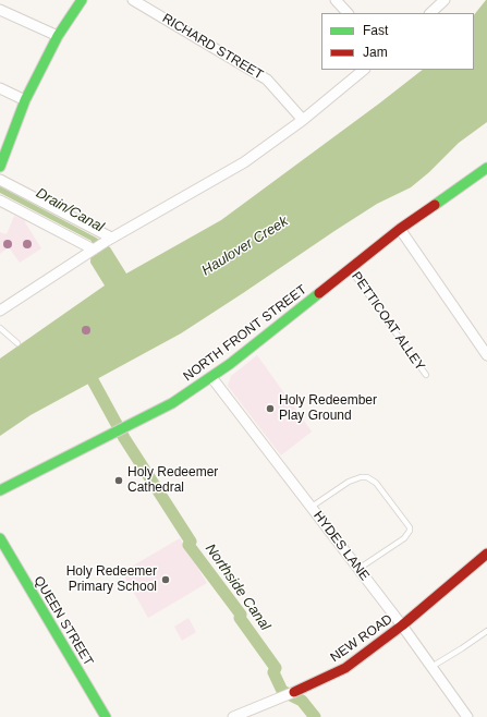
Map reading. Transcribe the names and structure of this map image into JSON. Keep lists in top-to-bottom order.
{
  "streets": {
    "street": [
      "RICHARD STREET",
      "NORTH FRONT STREET",
      "HYDES LANE",
      "QUEEN STREET",
      "NEW ROAD"
    ],
    "lane": ["PETTICOAT ALLEY"]
  },
  "crossings": [
    ["PETTICOAT ALLEY", "NORTH FRONT STREET"],
    ["NORTH FRONT STREET", "HYDES LANE"],
    ["HYDES LANE", "NEW ROAD"]
  ],
  "water": ["Drain/Canal", "Haulover Creek", "Northside Canal"],
  "places": ["Holy Redeember Play Ground", "Holy Redeemer Cathedral", "Holy Redeemer Primary School"],
  "legend": ["Fast", "Jam"]
}
